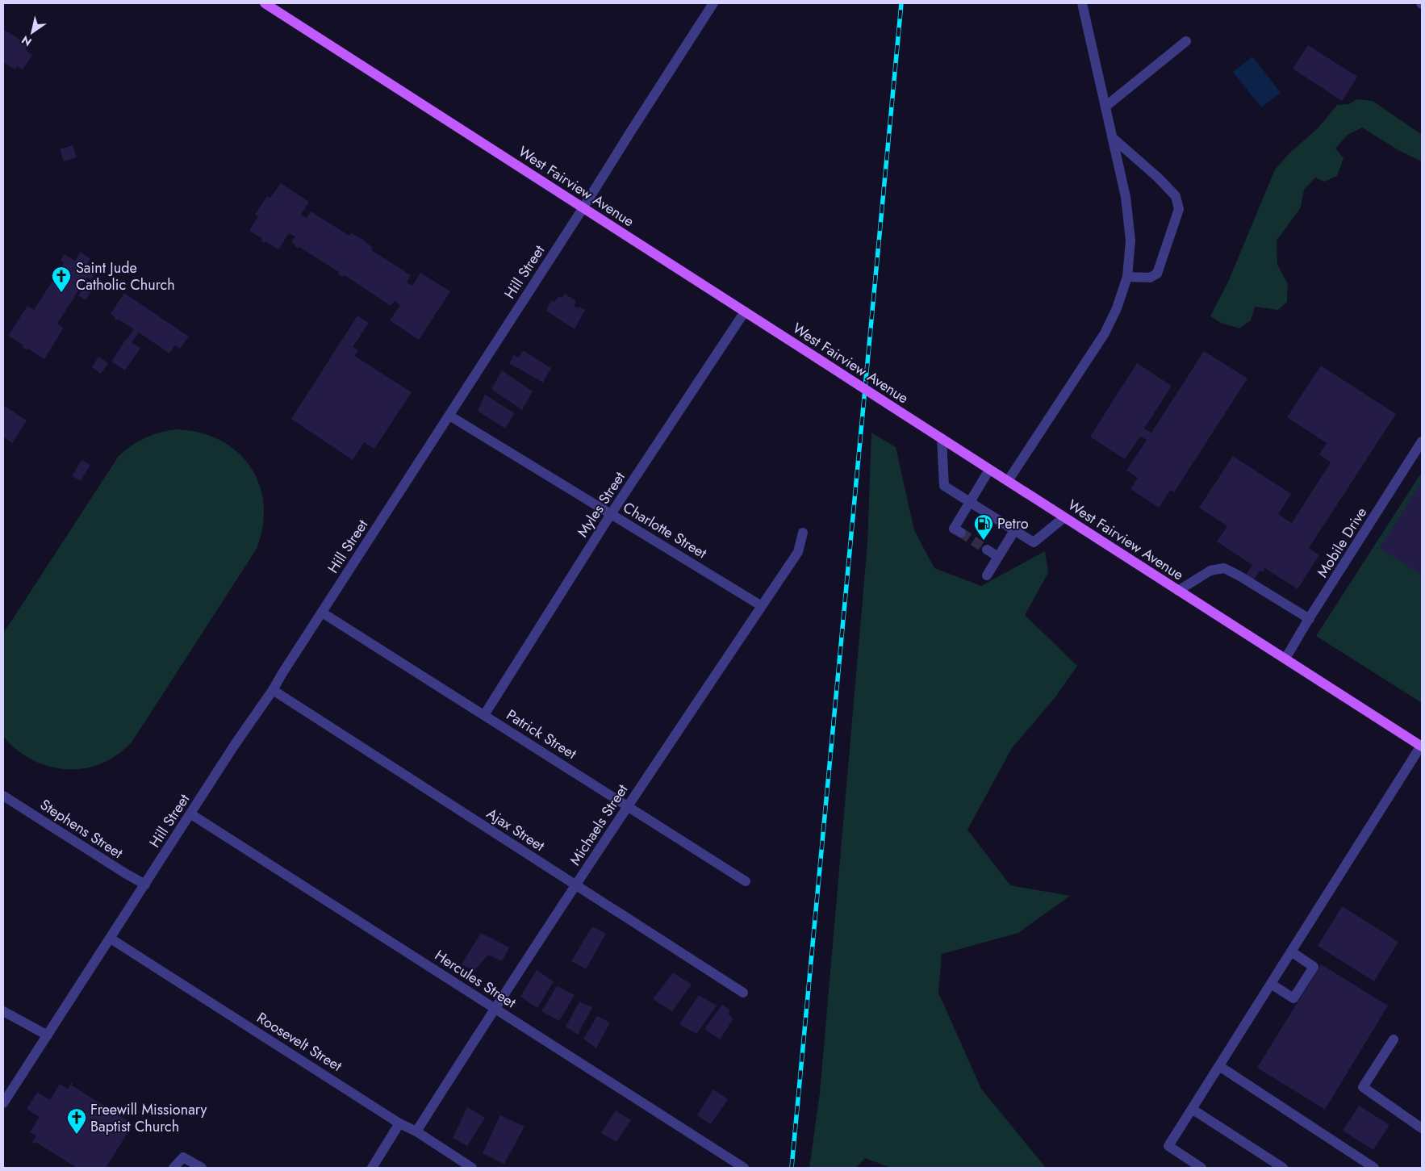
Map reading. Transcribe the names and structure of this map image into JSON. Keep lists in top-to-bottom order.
{
  "streets": {
    "main road": ["West Fairview Avenue"],
    "street": [
      "Hill Street",
      "Myles Street",
      "Charlotte Street",
      "Mobile Drive",
      "Patrick Street",
      "Michaels Street",
      "Stephens Street",
      "Ajax Street",
      "Hercules Street",
      "Roosevelt Street"
    ]
  },
  "crossings": [
    ["West Fairview Avenue", "Hill Street"],
    ["West Fairview Avenue", "Myles Street"],
    ["West Fairview Avenue", "Mobile Drive"],
    ["Hill Street", "Charlotte Street"],
    ["Hill Street", "Patrick Street"],
    ["Hill Street", "Stephens Street"],
    ["Hill Street", "Ajax Street"],
    ["Hill Street", "Hercules Street"],
    ["Hill Street", "Roosevelt Street"],
    ["Myles Street", "Charlotte Street"],
    ["Myles Street", "Patrick Street"],
    ["Charlotte Street", "Michaels Street"],
    ["Patrick Street", "Michaels Street"],
    ["Michaels Street", "Ajax Street"],
    ["Michaels Street", "Hercules Street"],
    ["Michaels Street", "Roosevelt Street"]
  ],
  "places": {
    "church": ["Saint Jude Catholic Church", "Freewill Missionary Baptist Church"],
    "fuel station": ["Petro"]
  },
  "north": "bottom left"
}
